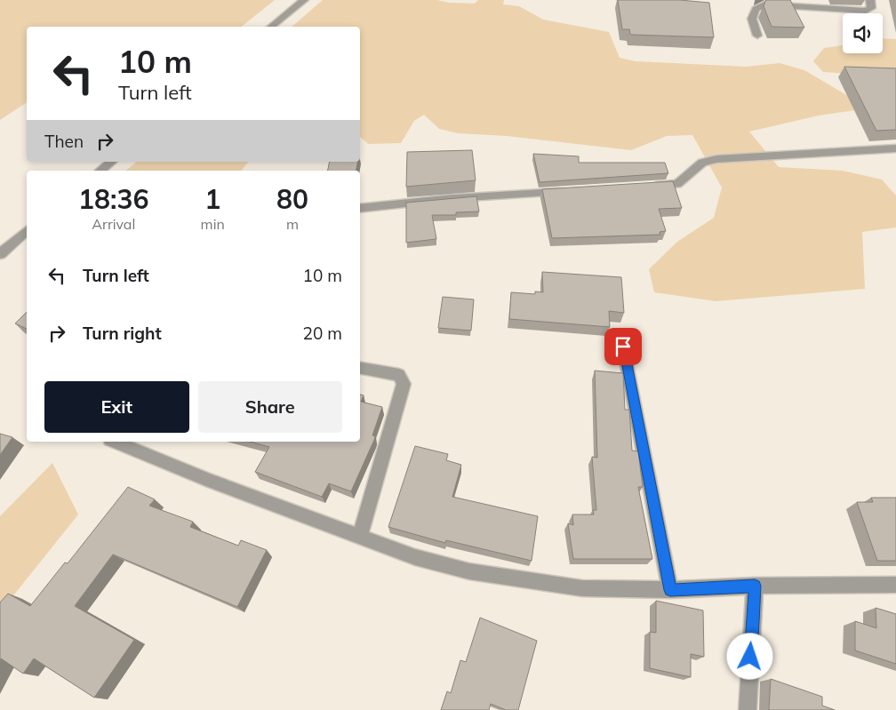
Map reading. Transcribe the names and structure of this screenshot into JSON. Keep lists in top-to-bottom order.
{
  "page": {
    "turn": ["10 m", "Turn left"],
    "then": "Then",
    "eta": [
      "18:36",
      "Arrival",
      "1",
      "min",
      "80",
      "m"
    ],
    "list": [
      {
        "name": "Turn left",
        "value": "10 m"
      },
      {
        "name": "Turn right",
        "value": "20 m"
      }
    ],
    "buttons": ["Exit", "Share"]
  }
}
